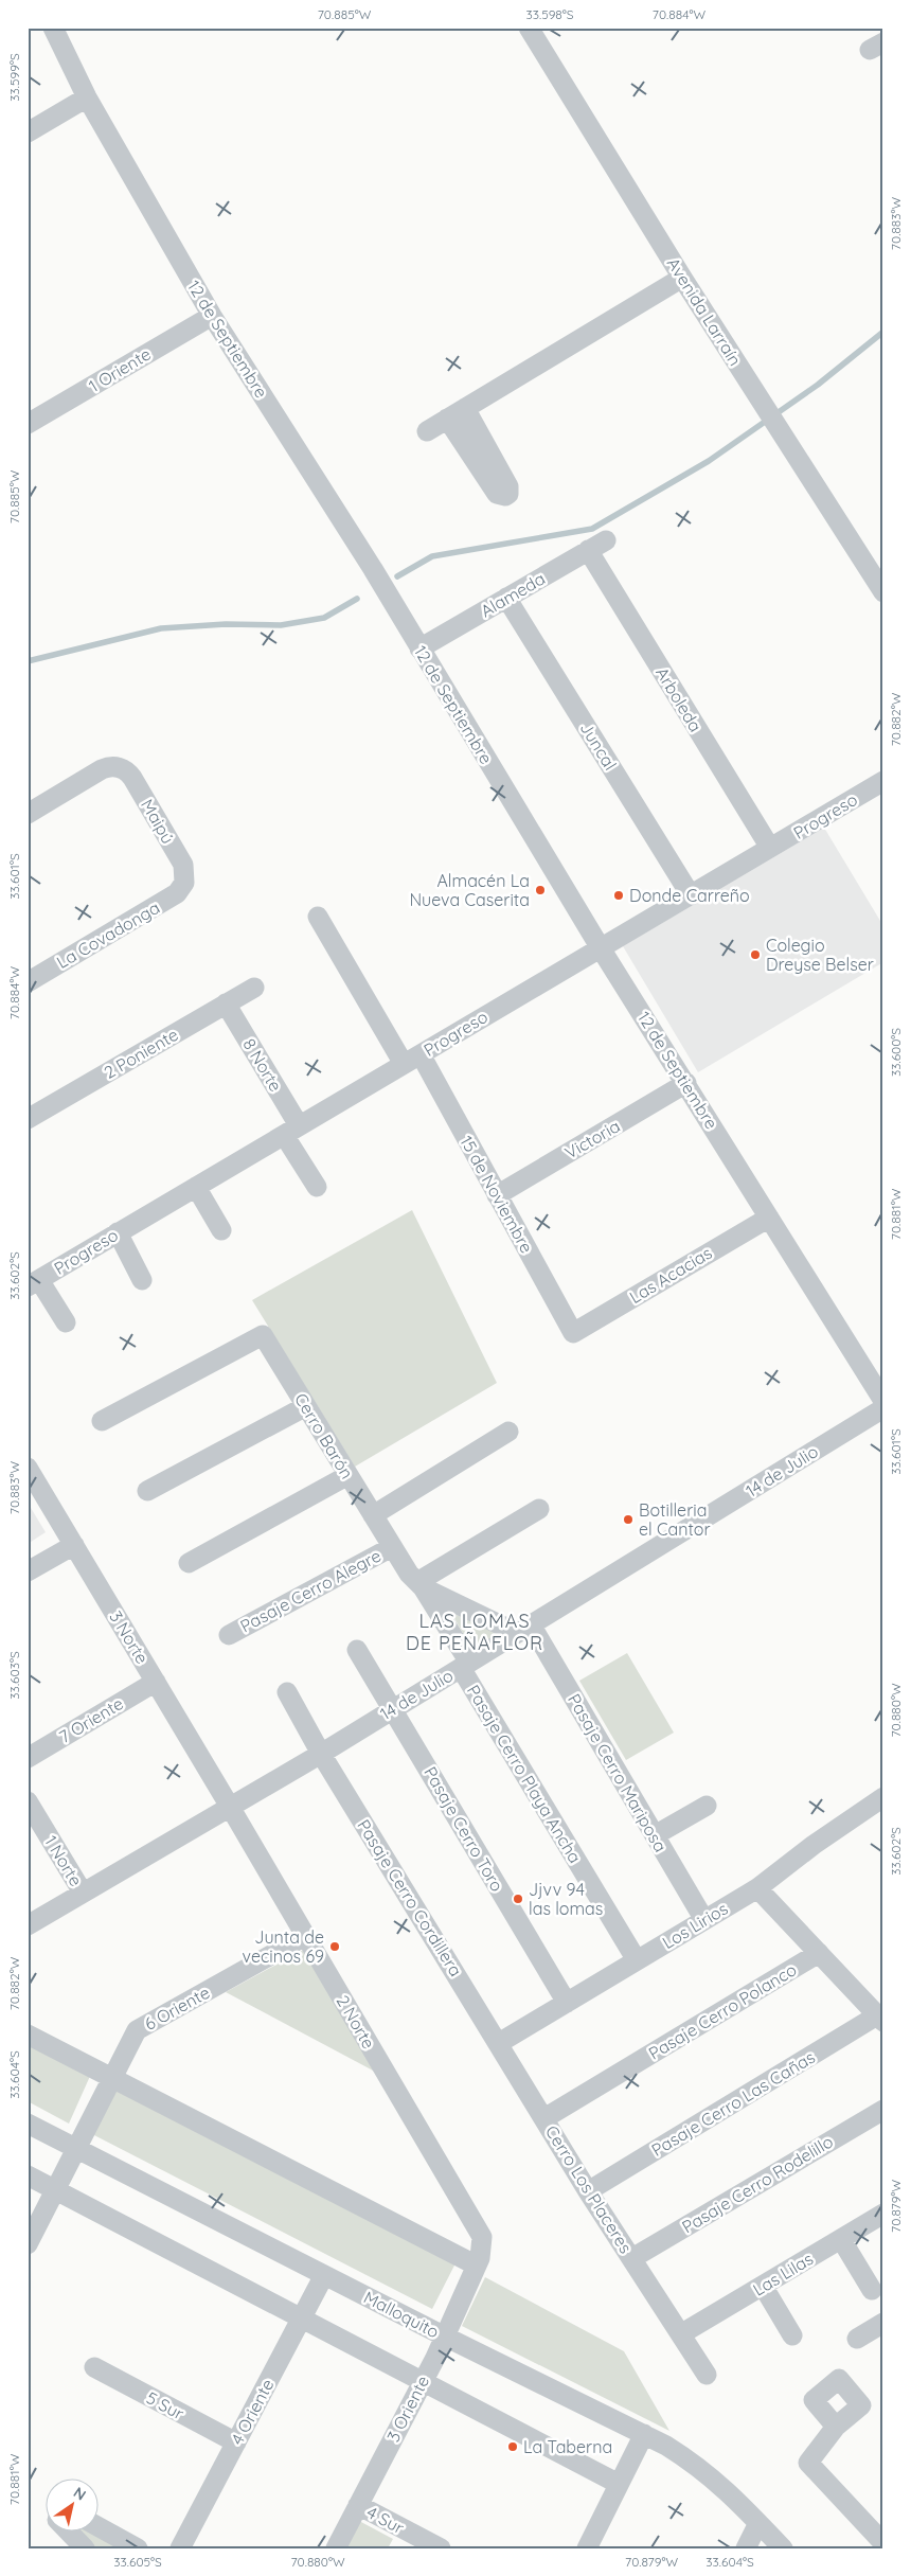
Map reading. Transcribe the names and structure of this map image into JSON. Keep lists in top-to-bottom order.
{
  "streets": {
    "street": [
      "Avenida Larraín",
      "12 de Septiembre",
      "1 Oriente",
      "Alameda",
      "Arboleda",
      "Juncal",
      "Progreso",
      "Maipú",
      "La Covadonga",
      "2 Poniente",
      "8 Norte",
      "Victoria",
      "15 de Noviembre",
      "Las Acacias",
      "Cerro Barón",
      "14 de Julio",
      "Pasaje Cerro Alegre",
      "3 Norte",
      "7 Oriente",
      "Pasaje Cerro Mariposa",
      "Pasaje Cerro Playa Ancha",
      "Pasaje Cerro Toro",
      "1 Norte",
      "Pasaje Cerro Cordillera",
      "Los Lirios",
      "6 Oriente",
      "Pasaje Cerro Polanco",
      "2 Norte",
      "Pasaje Cerro Las Cañas",
      "Pasaje Cerro Rodelillo",
      "Cerro Los Placeres",
      "Las Lilas",
      "Malloquito",
      "5 Sur",
      "3 Oriente",
      "4 Oriente",
      "4 Sur"
    ]
  },
  "crossings": [
    ["12 de Septiembre", "1 Oriente"],
    ["12 de Septiembre", "Alameda"],
    ["12 de Septiembre", "Progreso"],
    ["12 de Septiembre", "Victoria"],
    ["12 de Septiembre", "Las Acacias"],
    ["Alameda", "Arboleda"],
    ["Alameda", "Juncal"],
    ["Arboleda", "Progreso"],
    ["Juncal", "Progreso"],
    ["Progreso", "8 Norte"],
    ["Progreso", "15 de Noviembre"],
    ["Maipú", "La Covadonga"],
    ["2 Poniente", "8 Norte"],
    ["Victoria", "15 de Noviembre"],
    ["15 de Noviembre", "Las Acacias"],
    ["Cerro Barón", "14 de Julio"],
    ["Cerro Barón", "Pasaje Cerro Alegre"],
    ["Cerro Barón", "Pasaje Cerro Mariposa"],
    ["Cerro Barón", "Pasaje Cerro Playa Ancha"],
    ["14 de Julio", "3 Norte"],
    ["14 de Julio", "Pasaje Cerro Mariposa"],
    ["14 de Julio", "Pasaje Cerro Playa Ancha"],
    ["14 de Julio", "Pasaje Cerro Toro"],
    ["14 de Julio", "1 Norte"],
    ["14 de Julio", "Pasaje Cerro Cordillera"],
    ["14 de Julio", "2 Norte"],
    ["3 Norte", "7 Oriente"],
    ["3 Norte", "2 Norte"],
    ["Pasaje Cerro Mariposa", "Los Lirios"],
    ["Pasaje Cerro Playa Ancha", "Los Lirios"],
    ["Pasaje Cerro Toro", "Los Lirios"],
    ["Pasaje Cerro Cordillera", "Los Lirios"],
    ["Pasaje Cerro Cordillera", "Cerro Los Placeres"],
    ["Los Lirios", "Cerro Los Placeres"],
    ["6 Oriente", "2 Norte"],
    ["6 Oriente", "Malloquito"],
    ["Pasaje Cerro Polanco", "Cerro Los Placeres"],
    ["2 Norte", "3 Oriente"],
    ["Pasaje Cerro Las Cañas", "Cerro Los Placeres"],
    ["Pasaje Cerro Rodelillo", "Cerro Los Placeres"],
    ["Cerro Los Placeres", "Las Lilas"],
    ["Malloquito", "3 Oriente"],
    ["Malloquito", "4 Oriente"],
    ["5 Sur", "4 Oriente"],
    ["3 Oriente", "4 Sur"]
  ],
  "districts": ["LAS LOMAS DE PEÑAFLOR"],
  "places": [
    "Almacén La Nueva Caserita",
    "Donde Carreño",
    "Colegio Dreyse Belser",
    "Botilleria el Cantor",
    "Jjvv 94 las lomas",
    "Junta de vecinos 69",
    "La Taberna"
  ],
  "north": "top right",
  "coordinates": [
    "70.885°W",
    "33.598°S",
    "70.884°W",
    "33.599°S",
    "70.883°W",
    "70.882°W",
    "33.601°S",
    "33.600°S",
    "70.881°W",
    "33.602°S",
    "33.603°S",
    "70.880°W",
    "33.604°S",
    "70.879°W",
    "33.605°S"
  ]
}
